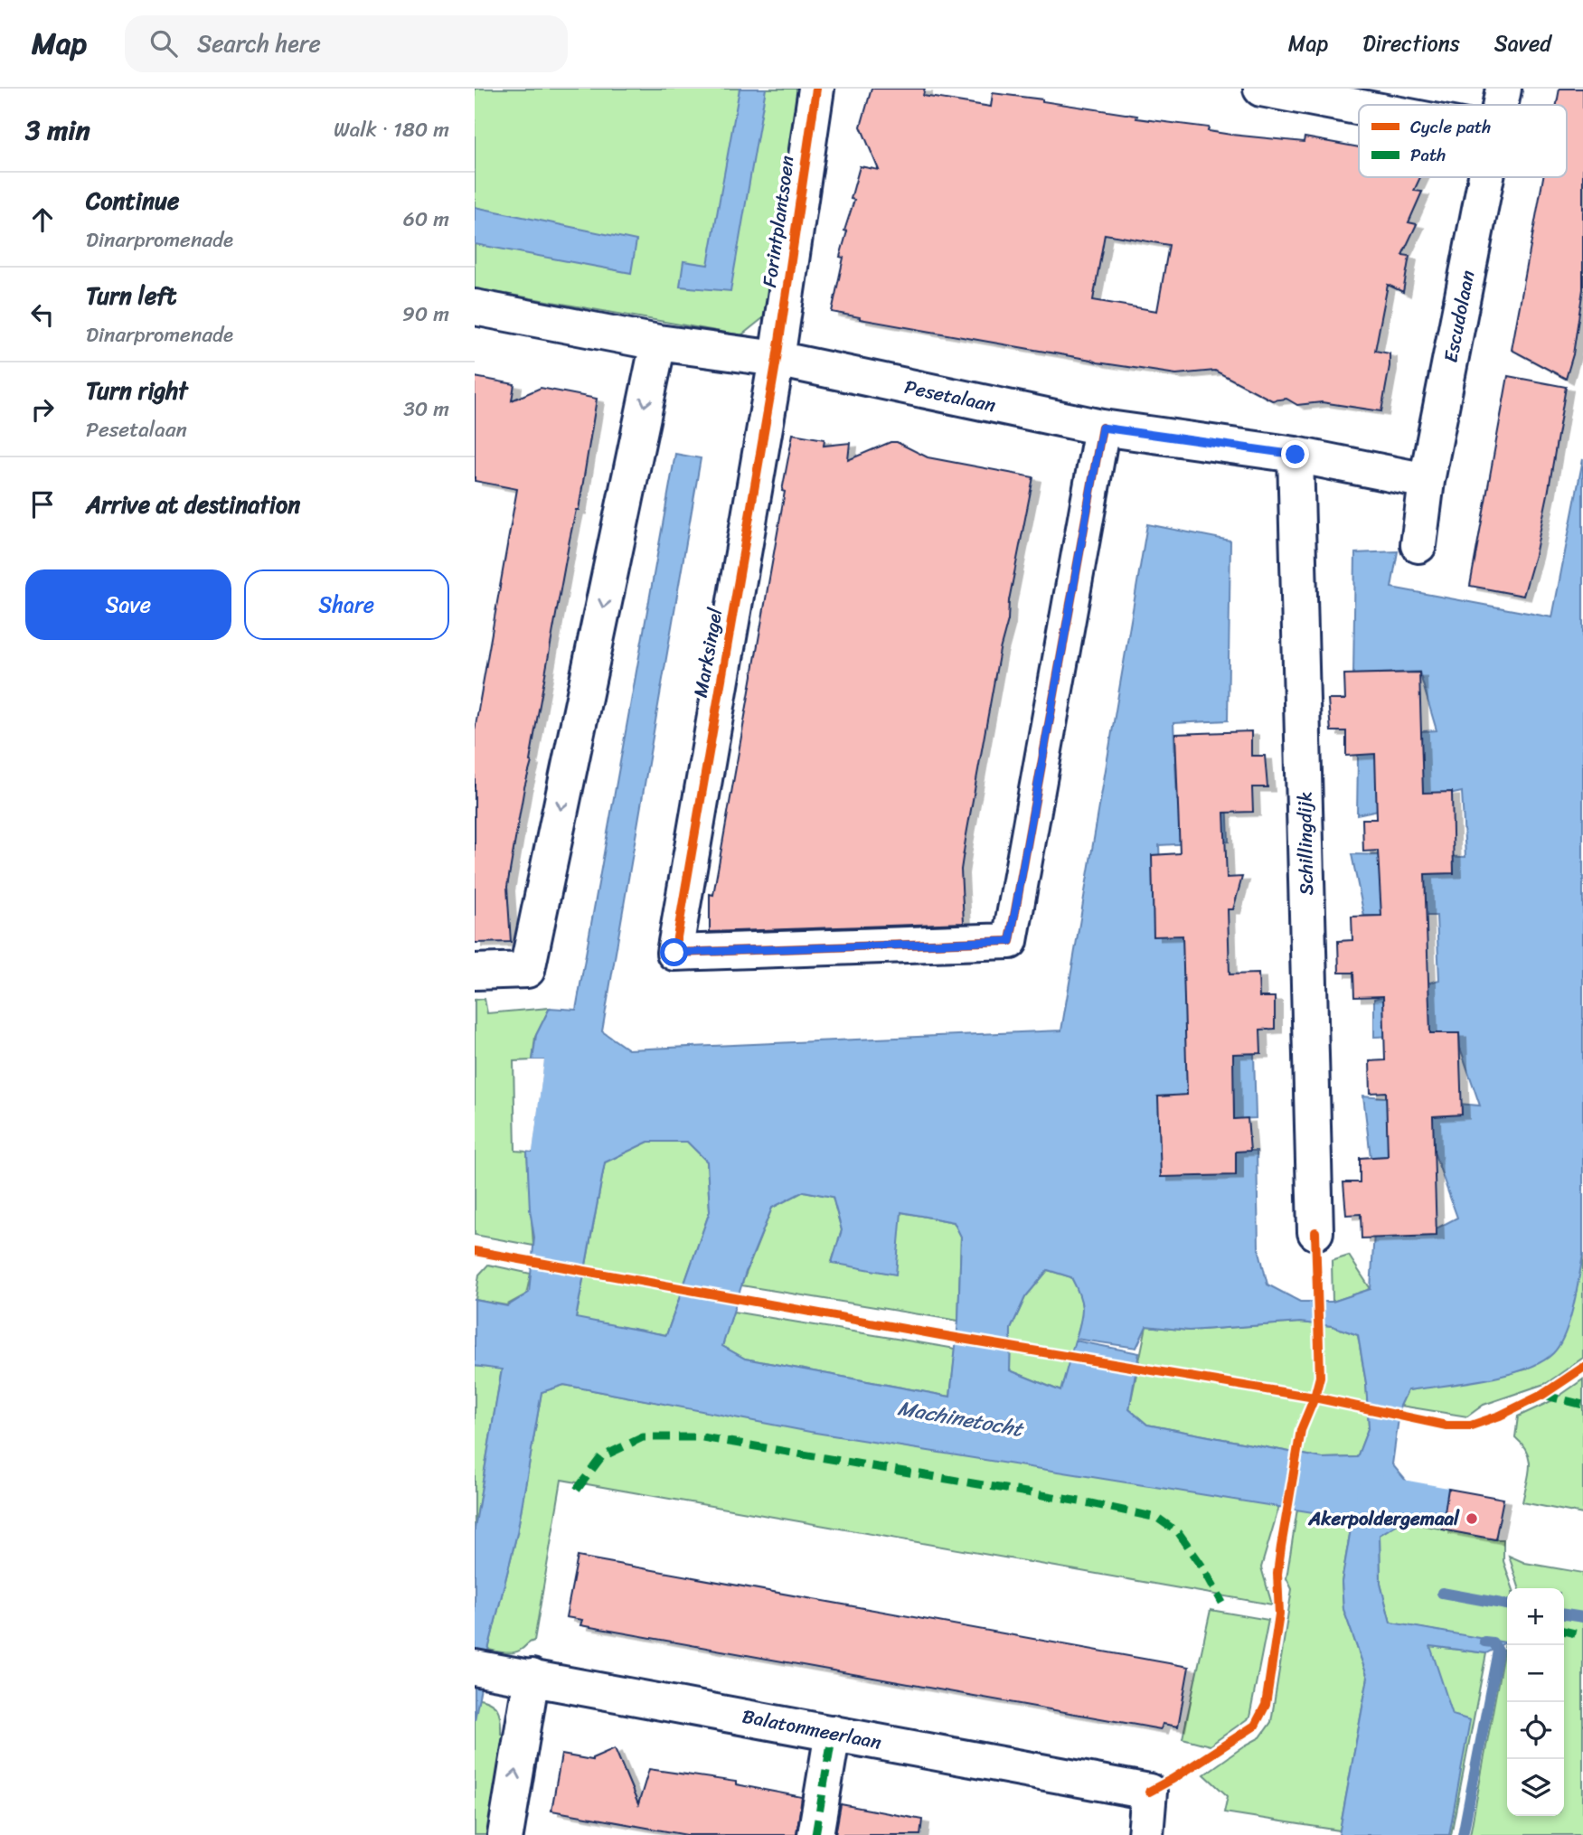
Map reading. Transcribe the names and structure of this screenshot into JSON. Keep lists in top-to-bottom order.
{
  "streets": {
    "street": [
      "Forintplantsoen",
      "Escudolaan",
      "Pesetalaan",
      "Marksingel",
      "Schillingdijk",
      "Balatonmeerlaan"
    ]
  },
  "crossings": [
    ["Forintplantsoen", "Pesetalaan"],
    ["Forintplantsoen", "Marksingel"],
    ["Escudolaan", "Pesetalaan"],
    ["Pesetalaan", "Marksingel"],
    ["Pesetalaan", "Schillingdijk"]
  ],
  "water": ["Machinetocht"],
  "places": ["Akerpoldergemaal"],
  "legend": ["Cycle path", "Path"],
  "page": {
    "header": "Map",
    "search": "Search here",
    "nav": ["Map", "Directions", "Saved"],
    "heading": ["3 min", "Walk · 180 m"],
    "list": [
      ["Continue", "Dinarpromenade", "60 m"],
      ["Turn left", "Dinarpromenade", "90 m"],
      ["Turn right", "Pesetalaan", "30 m"],
      "Arrive at destination"
    ],
    "buttons": ["Save", "Share"],
    "map_buttons": ["+", "−"]
  }
}
